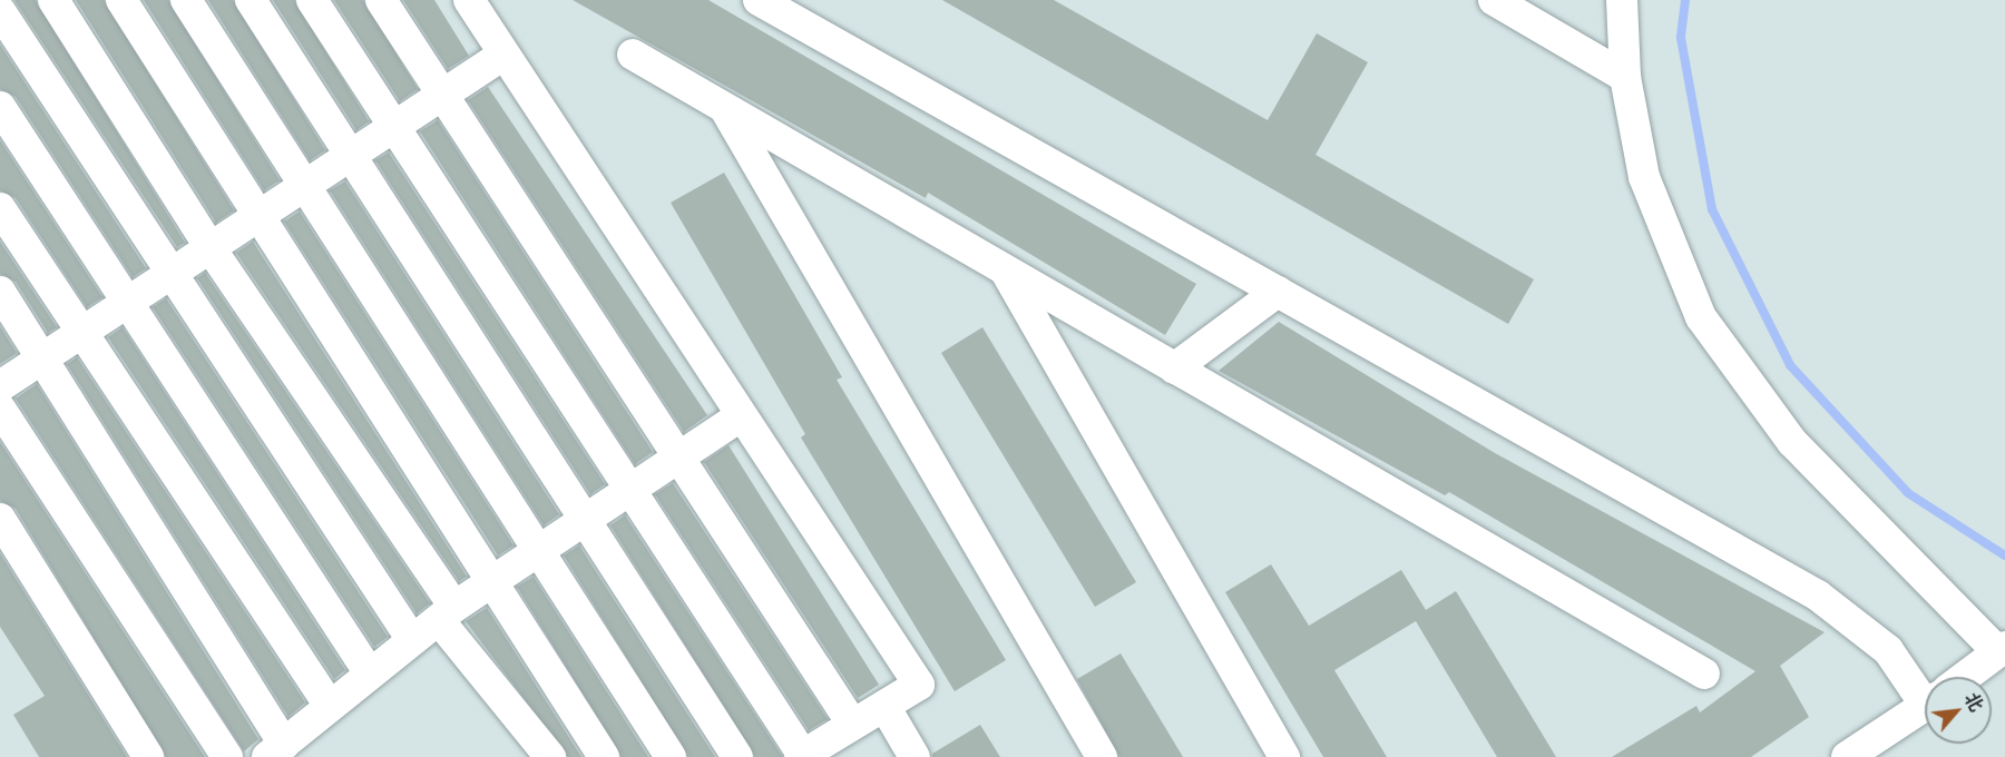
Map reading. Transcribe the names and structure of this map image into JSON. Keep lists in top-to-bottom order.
{
  "north": "top right"
}
